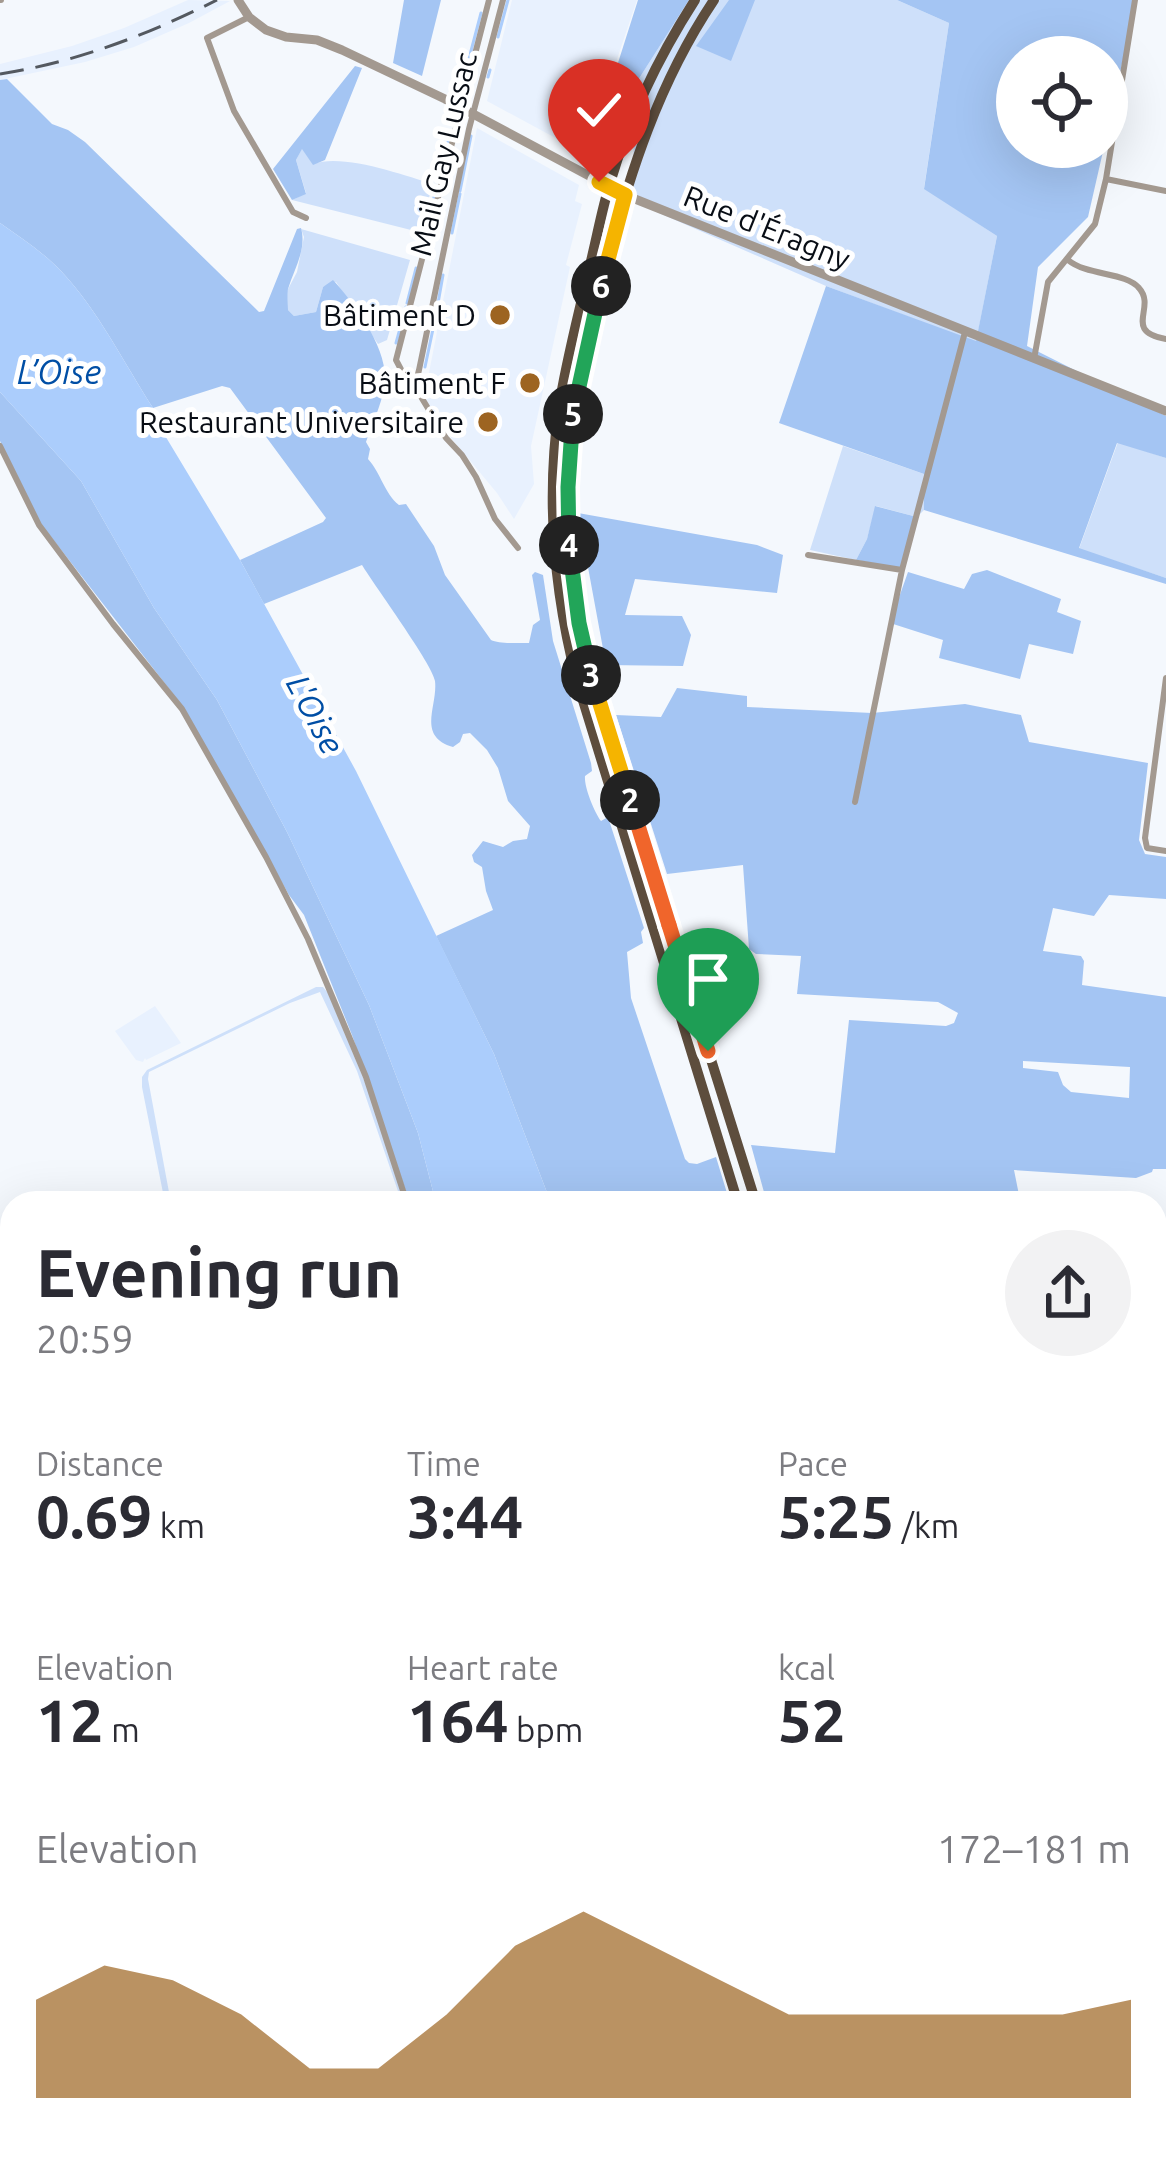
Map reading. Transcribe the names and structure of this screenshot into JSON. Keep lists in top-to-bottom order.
{
  "streets": {
    "street": ["Mail Gay Lussac", "Rue d'Éragny"]
  },
  "crossings": [
    ["Mail Gay Lussac", "Rue d'Éragny"]
  ],
  "water": ["L’Oise", "L'Oise"],
  "places": ["Bâtiment D", "Bâtiment F", "Restaurant Universitaire"],
  "page": {
    "pins": [
      "6",
      "5",
      "4",
      "3",
      "2"
    ],
    "heading": ["Evening run", "20:59"],
    "stats": [
      ["Distance", "0.69 km"],
      ["Time", "3:44"],
      ["Pace", "5:25 /km"],
      ["Elevation", "12 m"],
      ["Heart rate", "164 bpm"],
      ["kcal", "52"]
    ],
    "chart": ["Elevation", "172–181 m"]
  }
}
